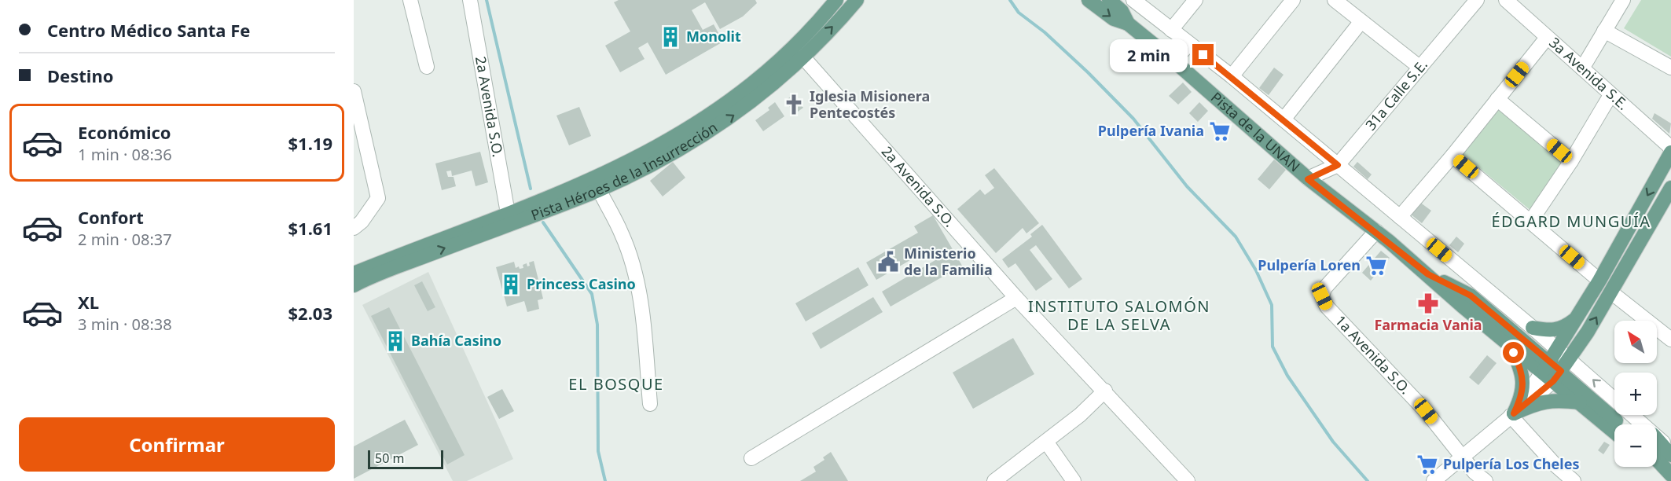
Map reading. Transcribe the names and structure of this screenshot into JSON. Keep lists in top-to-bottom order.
{
  "streets": {
    "main road": ["Pista de la UNAN", "Pista Héroes de la Insurrección"],
    "street": [
      "3a Avenida S.E.",
      "31a Calle S.E.",
      "2a Avenida S.O.",
      "1a Avenida S.O."
    ]
  },
  "crossings": [
    ["31a Calle S.E.", "Pista de la UNAN"],
    ["2a Avenida S.O.", "Pista Héroes de la Insurrección"],
    ["Pista de la UNAN", "1a Avenida S.O."]
  ],
  "districts": ["ÉDGARD MUNGUÍA", "INSTITUTO SALOMÓN DE LA SELVA", "EL BOSQUE"],
  "places": {
    "building": ["Monolit", "Princess Casino", "Bahía Casino"],
    "church": ["Iglesia Misionera Pentecostés"],
    "supermarket": ["Pulpería Ivania", "Pulpería Loren", "Pulpería Los Cheles"],
    "public building": ["Ministerio de la Familia"],
    "pharmacy": ["Farmacia Vania"]
  },
  "scale_bar": "50 m",
  "north": "top left",
  "page": {
    "banner": ["Centro Médico Santa Fe", "Destino"],
    "bubble": "2 min",
    "list": [
      {
        "name": "Económico",
        "note": "1 min · 08:36",
        "value": "$1.19"
      },
      {
        "name": "Confort",
        "note": "2 min · 08:37",
        "value": "$1.61"
      },
      {
        "name": "XL",
        "note": "3 min · 08:38",
        "value": "$2.03"
      }
    ],
    "map_buttons": ["+", "−"],
    "buttons": "Confirmar",
    "scale": "50 m"
  }
}
